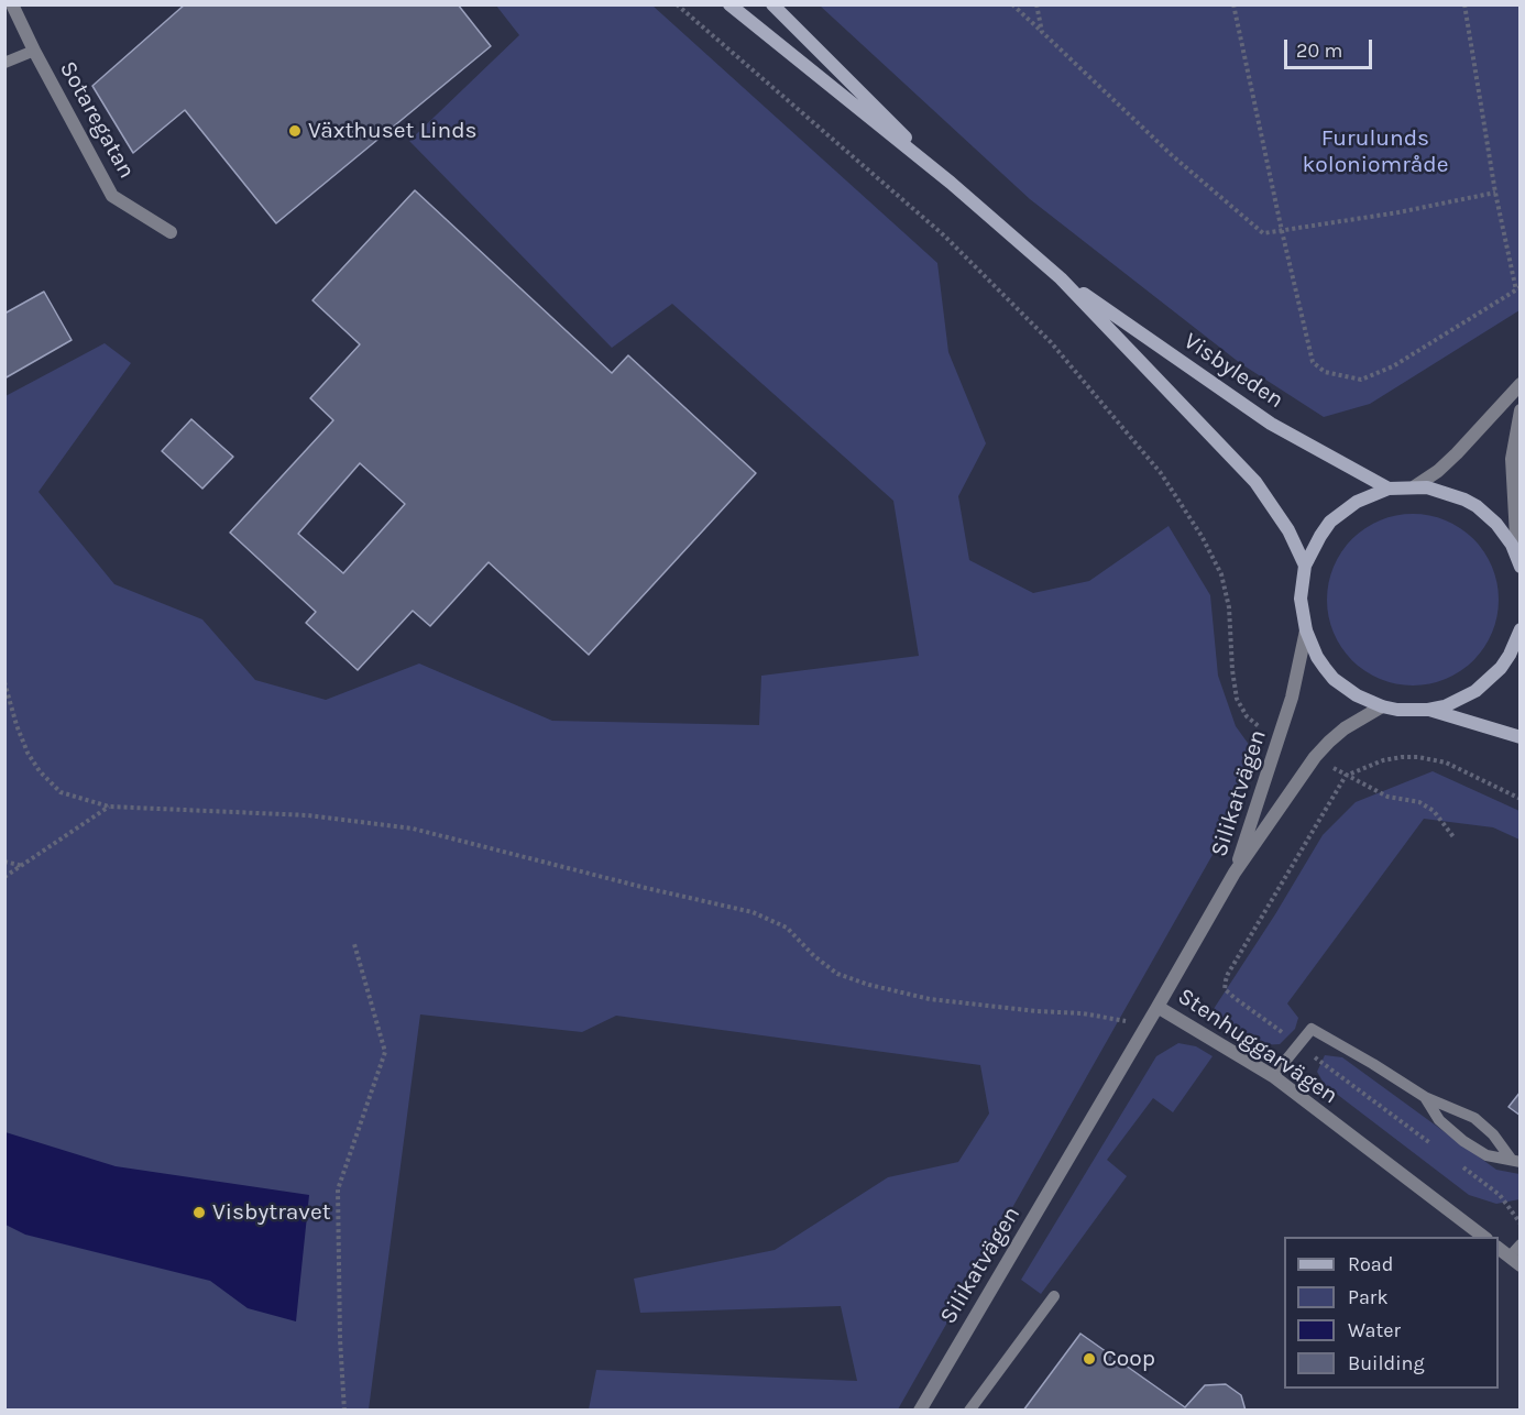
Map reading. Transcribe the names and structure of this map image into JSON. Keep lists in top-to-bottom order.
{
  "streets": {
    "main road": ["Visbyleden"],
    "street": ["Sotaregatan", "Silikatvägen", "Stenhuggarvägen"]
  },
  "crossings": [
    ["Silikatvägen", "Stenhuggarvägen"]
  ],
  "parks": ["Furulunds koloniområde"],
  "places": ["Växthuset Linds", "Visbytravet", "Coop"],
  "legend": [
    "Road",
    "Park",
    "Water",
    "Building"
  ],
  "scale_bar": "20 m"
}
